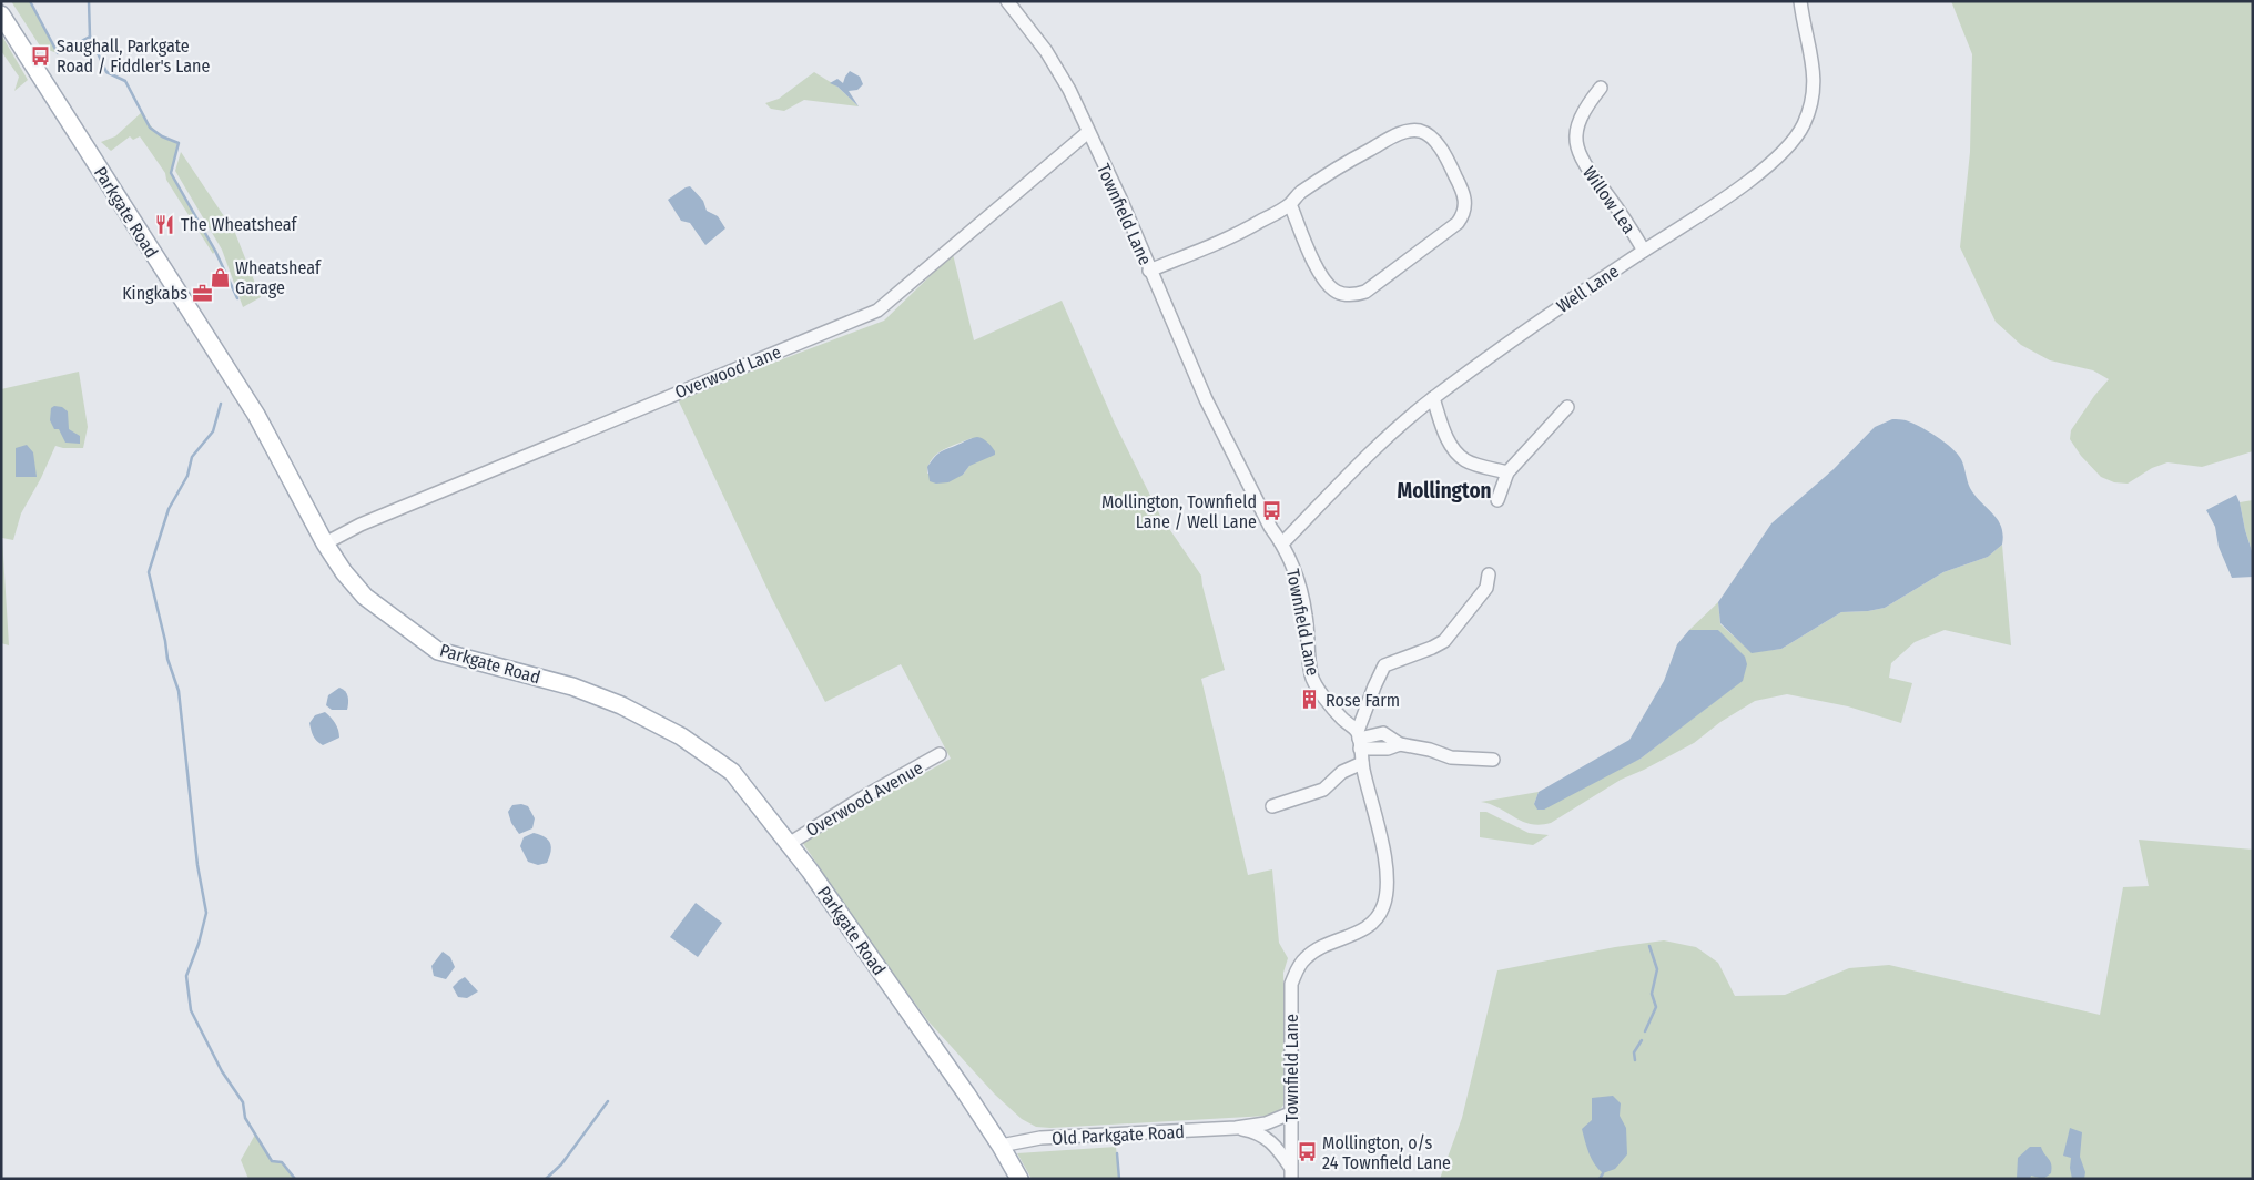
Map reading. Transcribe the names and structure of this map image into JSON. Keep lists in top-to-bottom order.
{
  "streets": {
    "main road": ["Parkgate Road"],
    "street": [
      "Willow Lea",
      "Townfield Lane",
      "Well Lane",
      "Overwood Lane",
      "Overwood Avenue",
      "Old Parkgate Road"
    ]
  },
  "crossings": [
    ["Willow Lea", "Well Lane"],
    ["Parkgate Road", "Overwood Lane"],
    ["Parkgate Road", "Overwood Avenue"],
    ["Parkgate Road", "Old Parkgate Road"],
    ["Townfield Lane", "Well Lane"],
    ["Townfield Lane", "Overwood Lane"],
    ["Townfield Lane", "Old Parkgate Road"]
  ],
  "districts": ["Mollington"],
  "places": {
    "bus stop": ["Saughall, Parkgate Road / Fiddler's Lane", "Mollington, Townfield Lane / Well Lane", "Mollington, o/s 24 Townfield Lane"],
    "restaurant": ["The Wheatsheaf"],
    "shop": ["Wheatsheaf Garage"],
    "office": ["Kingkabs"],
    "building": ["Rose Farm"]
  }
}
